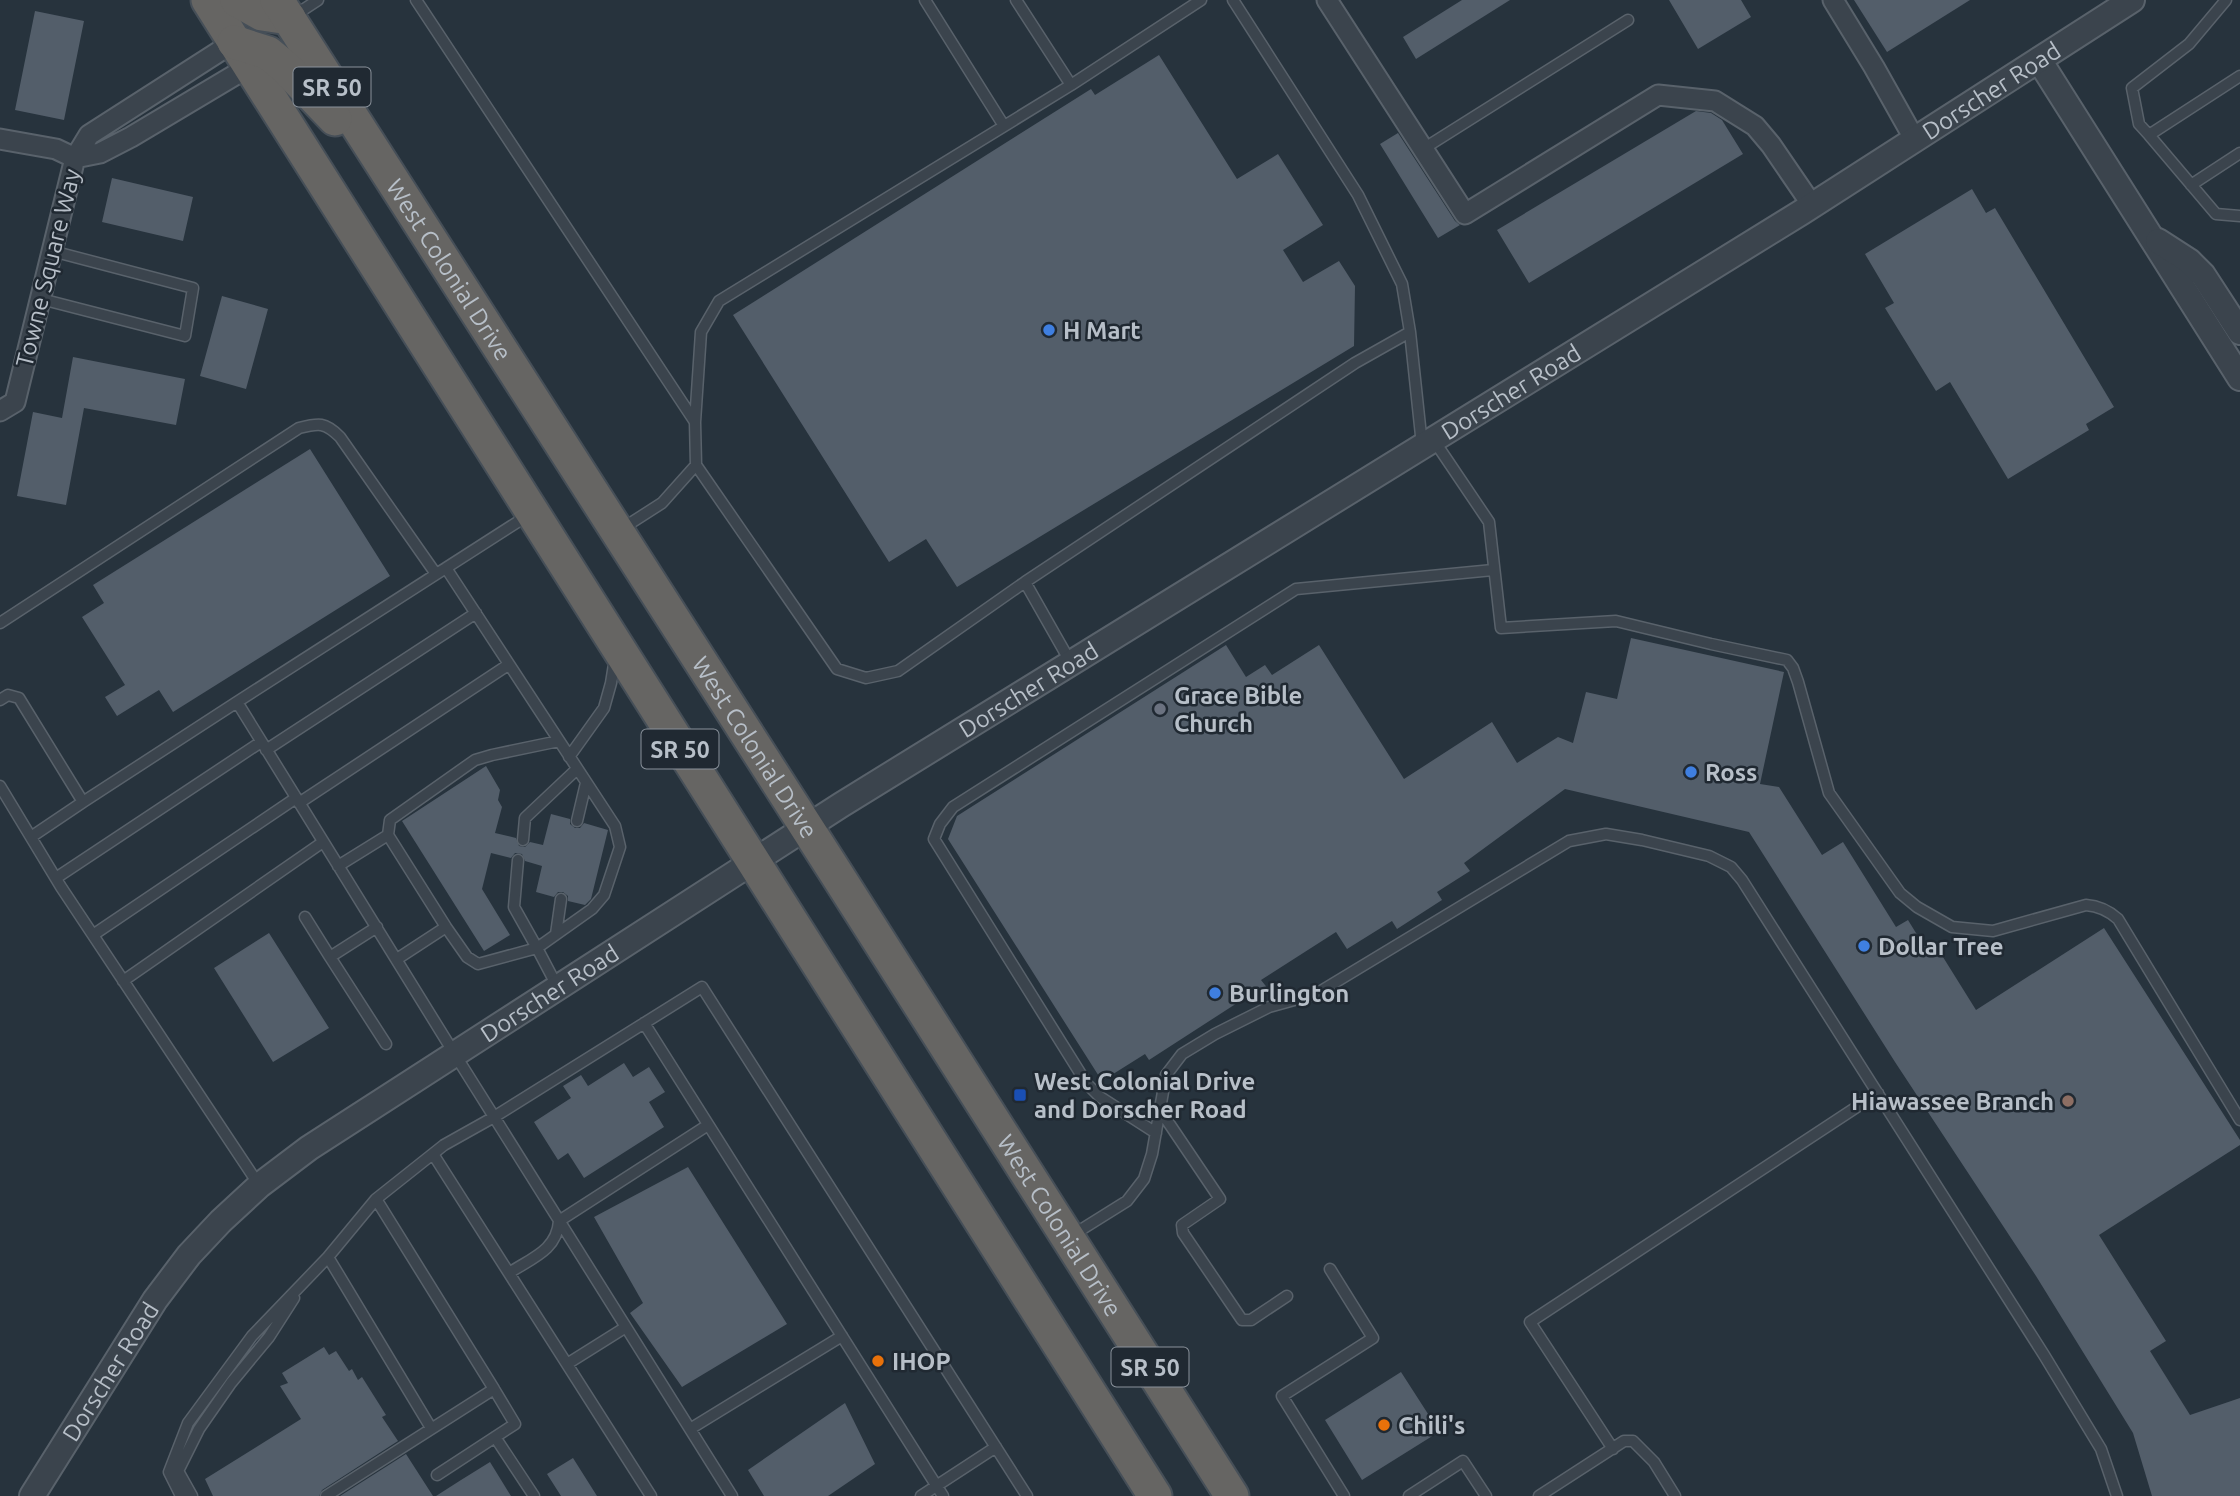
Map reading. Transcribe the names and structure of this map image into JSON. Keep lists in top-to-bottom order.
{
  "streets": {
    "highway": ["SR 50", "West Colonial Drive"],
    "street": ["Dorscher Road", "Towne Square Way"]
  },
  "crossings": [
    ["SR 50", "Dorscher Road"],
    ["SR 50", "Towne Square Way"],
    ["Dorscher Road", "West Colonial Drive"]
  ],
  "places": {
    "other": [
      "H Mart",
      "Grace Bible Church",
      "Ross",
      "Dollar Tree",
      "Burlington",
      "Hiawassee Branch",
      "IHOP",
      "Chili's"
    ],
    "transit": ["West Colonial Drive and Dorscher Road"]
  }
}
